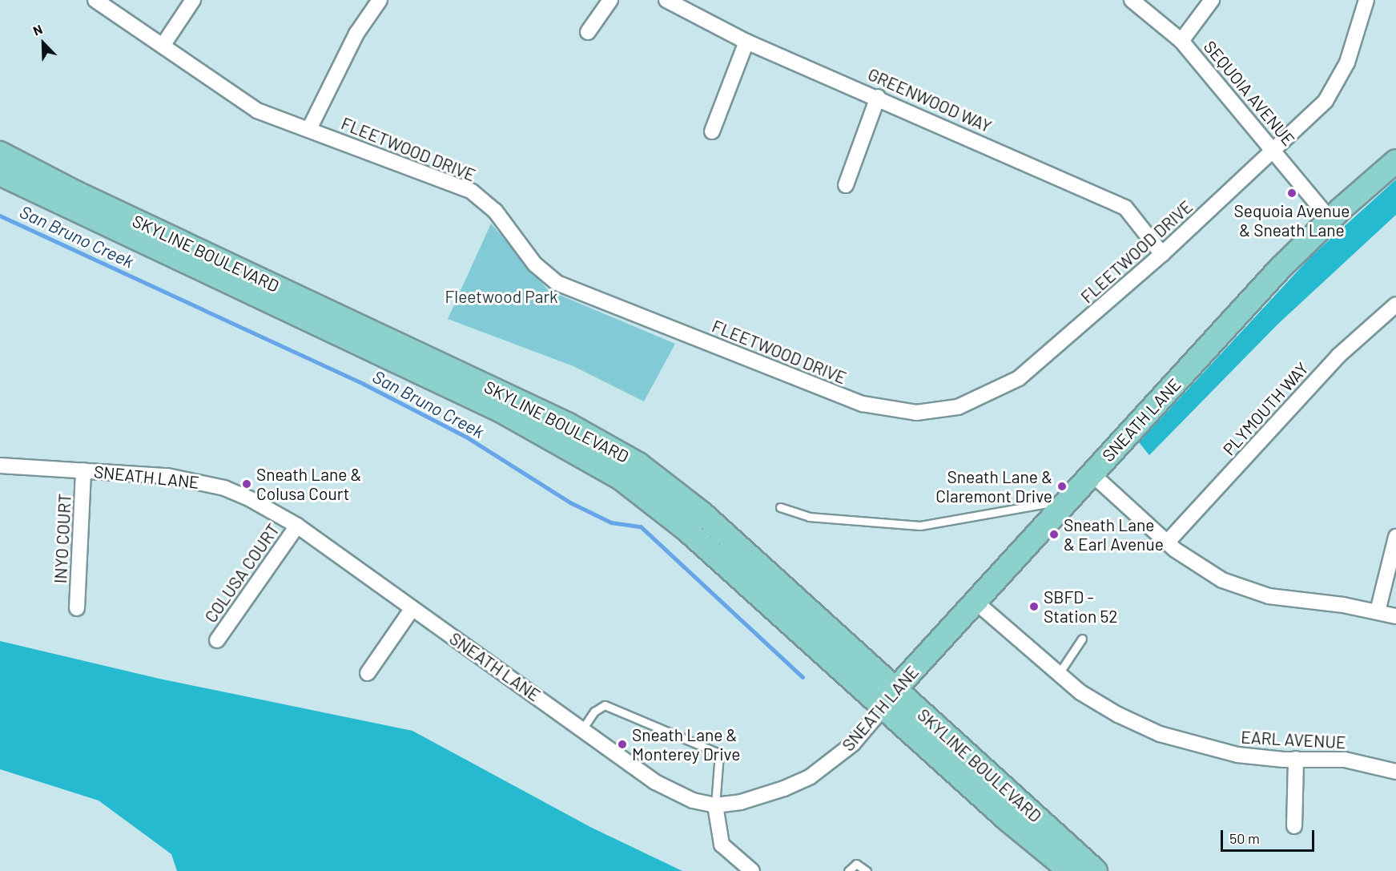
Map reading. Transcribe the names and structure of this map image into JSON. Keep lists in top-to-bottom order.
{
  "streets": {
    "main road": ["SKYLINE BOULEVARD", "SNEATH LANE"],
    "street": [
      "SEQUOIA AVENUE",
      "GREENWOOD WAY",
      "FLEETWOOD DRIVE",
      "PLYMOUTH WAY",
      "INYO COURT",
      "COLUSA COURT",
      "EARL AVENUE"
    ]
  },
  "crossings": [
    ["SEQUOIA AVENUE", "FLEETWOOD DRIVE"],
    ["SEQUOIA AVENUE", "SNEATH LANE"],
    ["GREENWOOD WAY", "FLEETWOOD DRIVE"],
    ["SKYLINE BOULEVARD", "SNEATH LANE"],
    ["SNEATH LANE", "INYO COURT"],
    ["SNEATH LANE", "COLUSA COURT"],
    ["SNEATH LANE", "EARL AVENUE"]
  ],
  "water": ["San Bruno Creek"],
  "parks": ["Fleetwood Park"],
  "places": [
    "Sequoia Avenue & Sneath Lane",
    "Sneath Lane & Colusa Court",
    "Sneath Lane & Claremont Drive",
    "Sneath Lane & Earl Avenue",
    "SBFD - Station 52",
    "Sneath Lane & Monterey Drive"
  ],
  "scale_bar": "50 m",
  "north": "top left"
}
